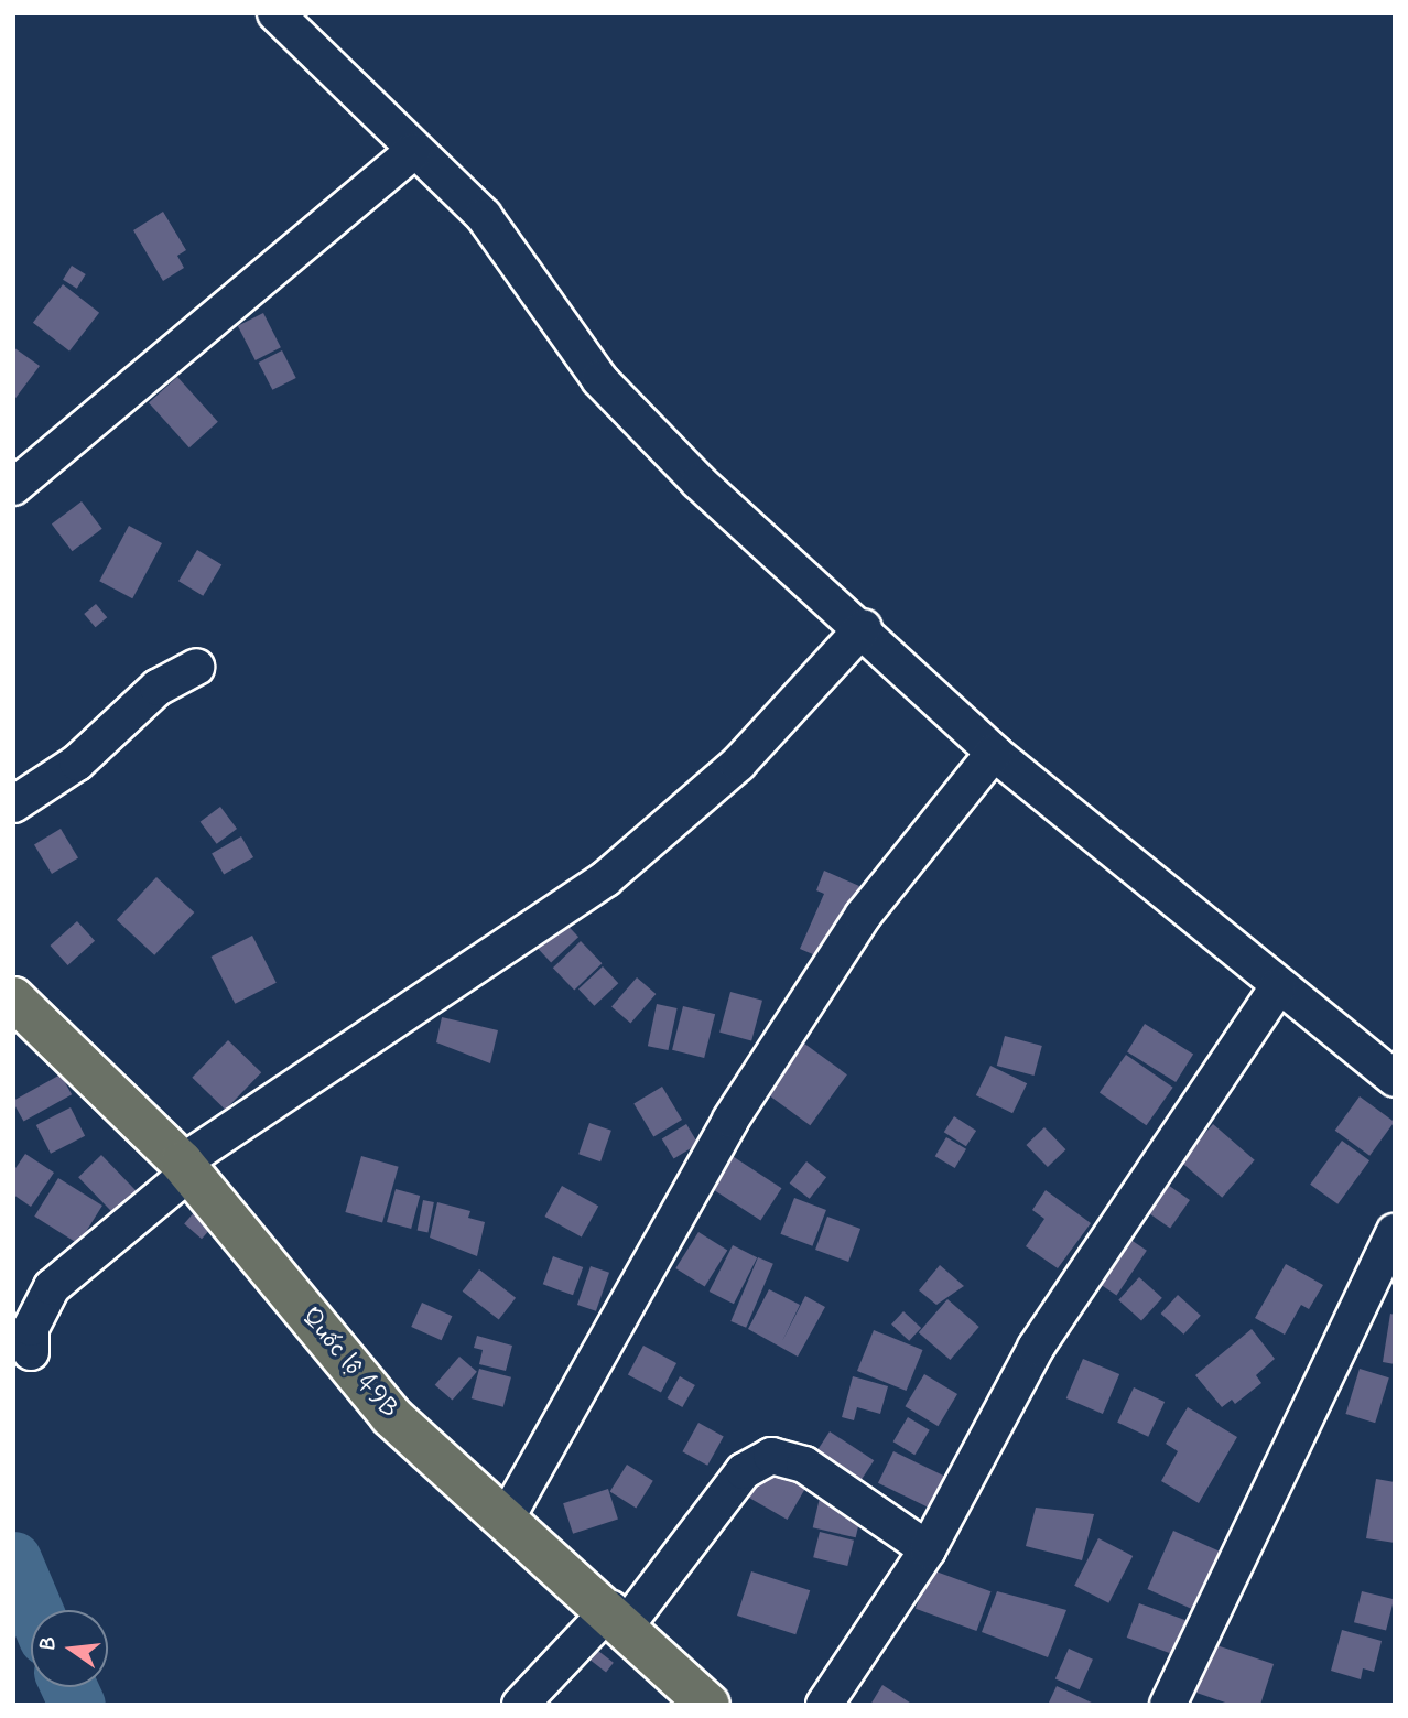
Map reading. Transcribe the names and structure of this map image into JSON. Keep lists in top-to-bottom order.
{
  "streets": {
    "main road": ["Quốc lộ 49B"]
  },
  "north": "left"
}
